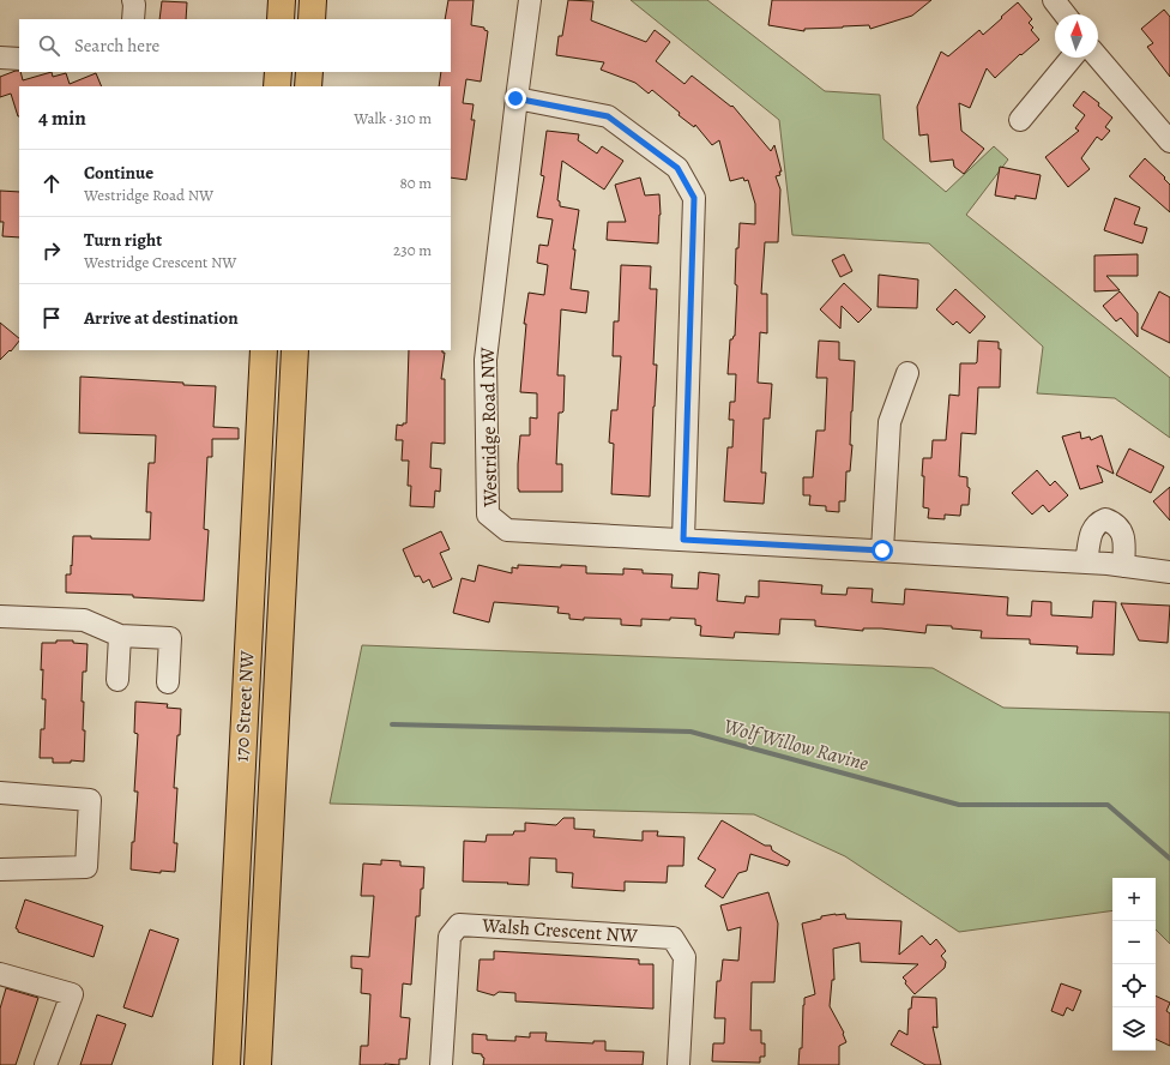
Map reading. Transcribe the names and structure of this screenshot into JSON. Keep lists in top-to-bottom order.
{
  "streets": {
    "main road": ["170 Street NW"],
    "street": ["Westridge Road NW", "Walsh Crescent NW"]
  },
  "water": ["Wolf Willow Ravine"],
  "north": "top",
  "page": {
    "search": "Search here",
    "heading": ["4 min", "Walk · 310 m"],
    "list": [
      ["Continue", "Westridge Road NW", "80 m"],
      ["Turn right", "Westridge Crescent NW", "230 m"],
      "Arrive at destination"
    ],
    "map_buttons": ["+", "−"]
  }
}
